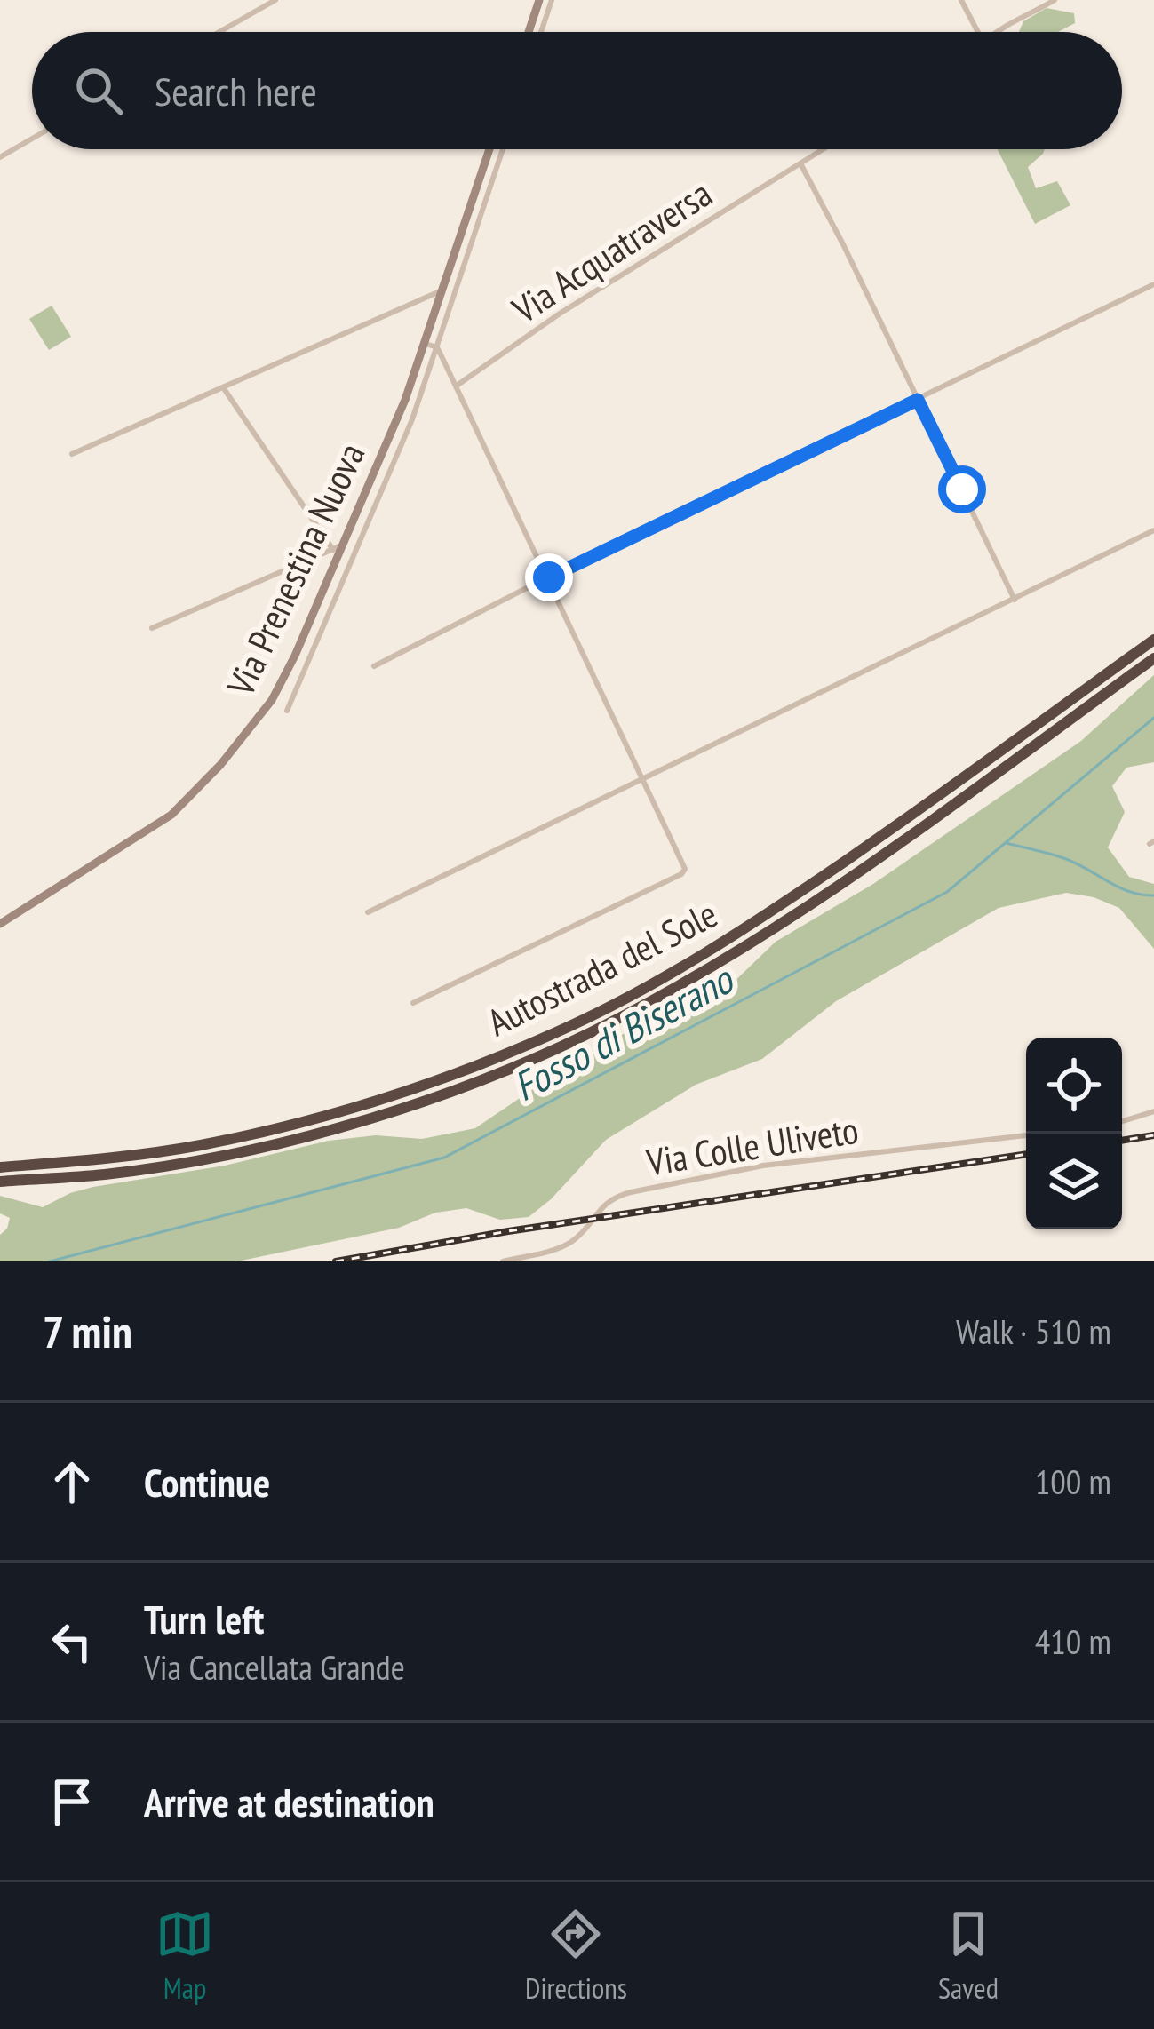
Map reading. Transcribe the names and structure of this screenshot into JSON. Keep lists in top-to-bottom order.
{
  "streets": {
    "highway": ["Autostrada del Sole"],
    "main road": ["Via Prenestina Nuova"],
    "street": ["Via Acquatraversa", "Via Colle Uliveto"]
  },
  "water": ["Fosso di Biserano"],
  "page": {
    "search": "Search here",
    "heading": ["7 min", "Walk · 510 m"],
    "list": [
      ["Continue", "100 m"],
      ["Turn left", "Via Cancellata Grande", "410 m"],
      "Arrive at destination"
    ],
    "nav": ["Map", "Directions", "Saved"]
  }
}
